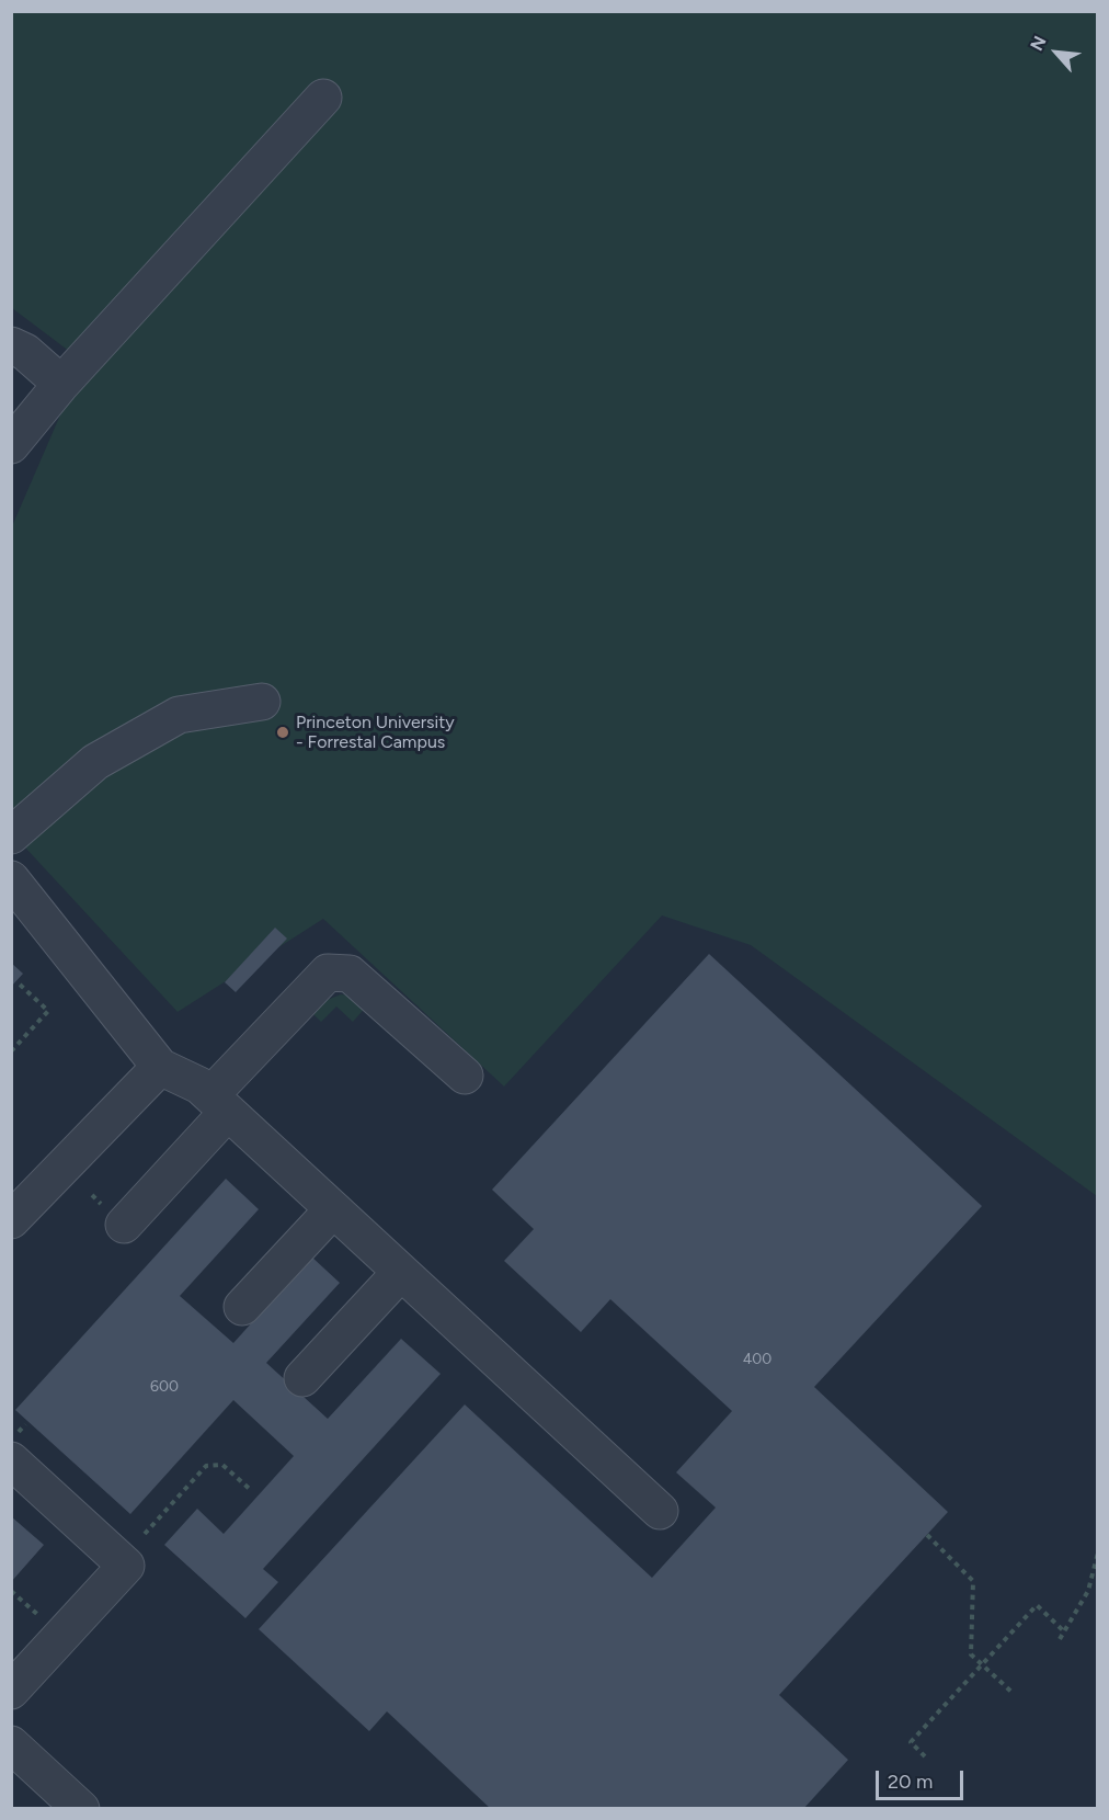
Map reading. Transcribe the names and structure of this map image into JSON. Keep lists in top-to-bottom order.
{
  "places": ["Princeton University - Forrestal Campus"],
  "house_numbers": ["400", "600"],
  "scale_bar": "20 m",
  "north": "top left"
}
